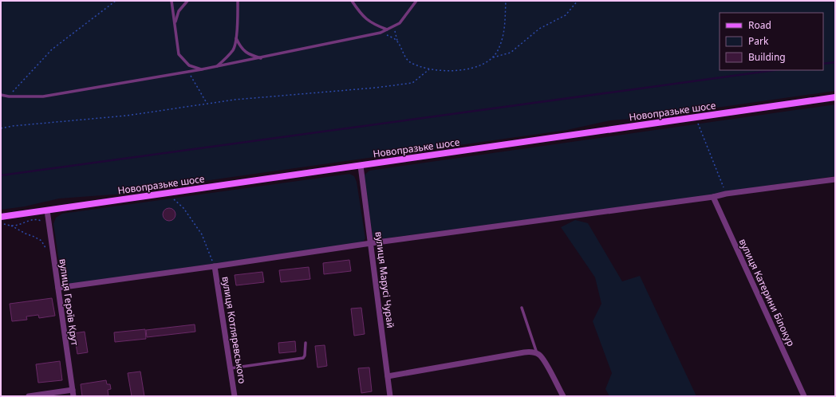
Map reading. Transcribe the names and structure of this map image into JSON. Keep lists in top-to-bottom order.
{
  "streets": {
    "main road": ["Новопразьке шосе"],
    "street": [
      "вулиця Марусі Чурай",
      "вулиця Катерини Білокур",
      "вулиця Героїв Крут",
      "вулиця Котляревського"
    ]
  },
  "crossings": [
    ["Новопразьке шосе", "вулиця Марусі Чурай"],
    ["Новопразьке шосе", "вулиця Героїв Крут"]
  ],
  "legend": ["Road", "Park", "Building"]
}
